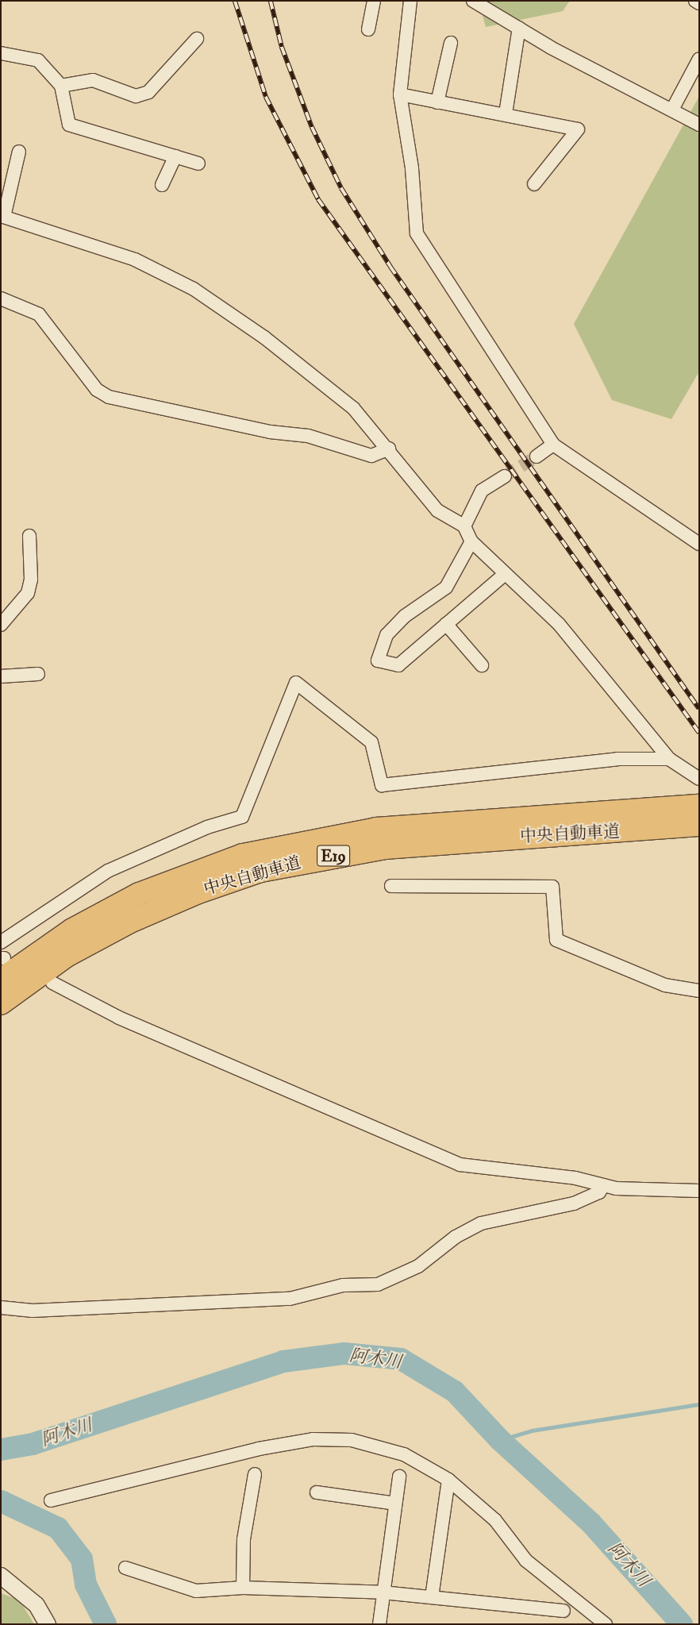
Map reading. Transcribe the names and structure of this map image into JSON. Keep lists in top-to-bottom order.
{
  "streets": {
    "highway": ["中央自動車道", "E19"]
  },
  "water": ["阿木川"]
}
